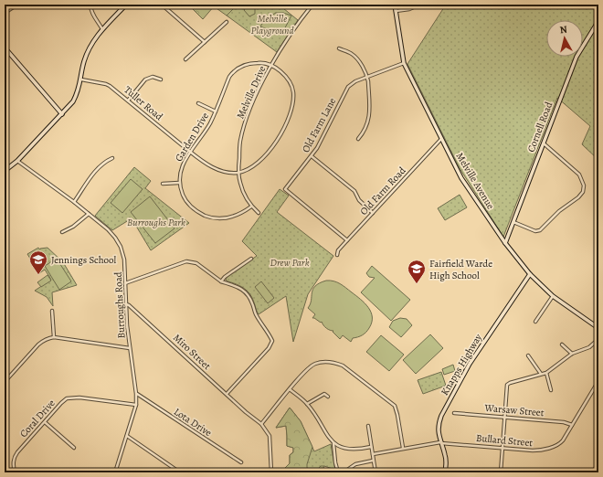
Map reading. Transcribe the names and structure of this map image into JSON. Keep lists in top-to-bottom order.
{
  "streets": {
    "street": [
      "Melville Drive",
      "Tuller Road",
      "Old Farm Lane",
      "Cornell Road",
      "Garden Drive",
      "Melville Avenue",
      "Old Farm Road",
      "Burroughs Road",
      "Miro Street",
      "Knapps Highway",
      "Warsaw Street",
      "Coral Drive",
      "Lota Drive",
      "Bullard Street"
    ]
  },
  "crossings": [
    ["Melville Drive", "Tuller Road"],
    ["Melville Drive", "Garden Drive"],
    ["Tuller Road", "Garden Drive"],
    ["Old Farm Lane", "Melville Avenue"],
    ["Old Farm Lane", "Old Farm Road"],
    ["Cornell Road", "Melville Avenue"],
    ["Melville Avenue", "Old Farm Road"],
    ["Melville Avenue", "Knapps Highway"],
    ["Burroughs Road", "Miro Street"],
    ["Burroughs Road", "Coral Drive"],
    ["Burroughs Road", "Lota Drive"],
    ["Knapps Highway", "Bullard Street"],
    ["Warsaw Street", "Bullard Street"]
  ],
  "parks": ["Melville Playground", "Burroughs Park", "Drew Park"],
  "places": {
    "school or university": ["Jennings School", "Fairfield Warde High School"]
  },
  "north": "top"
}
